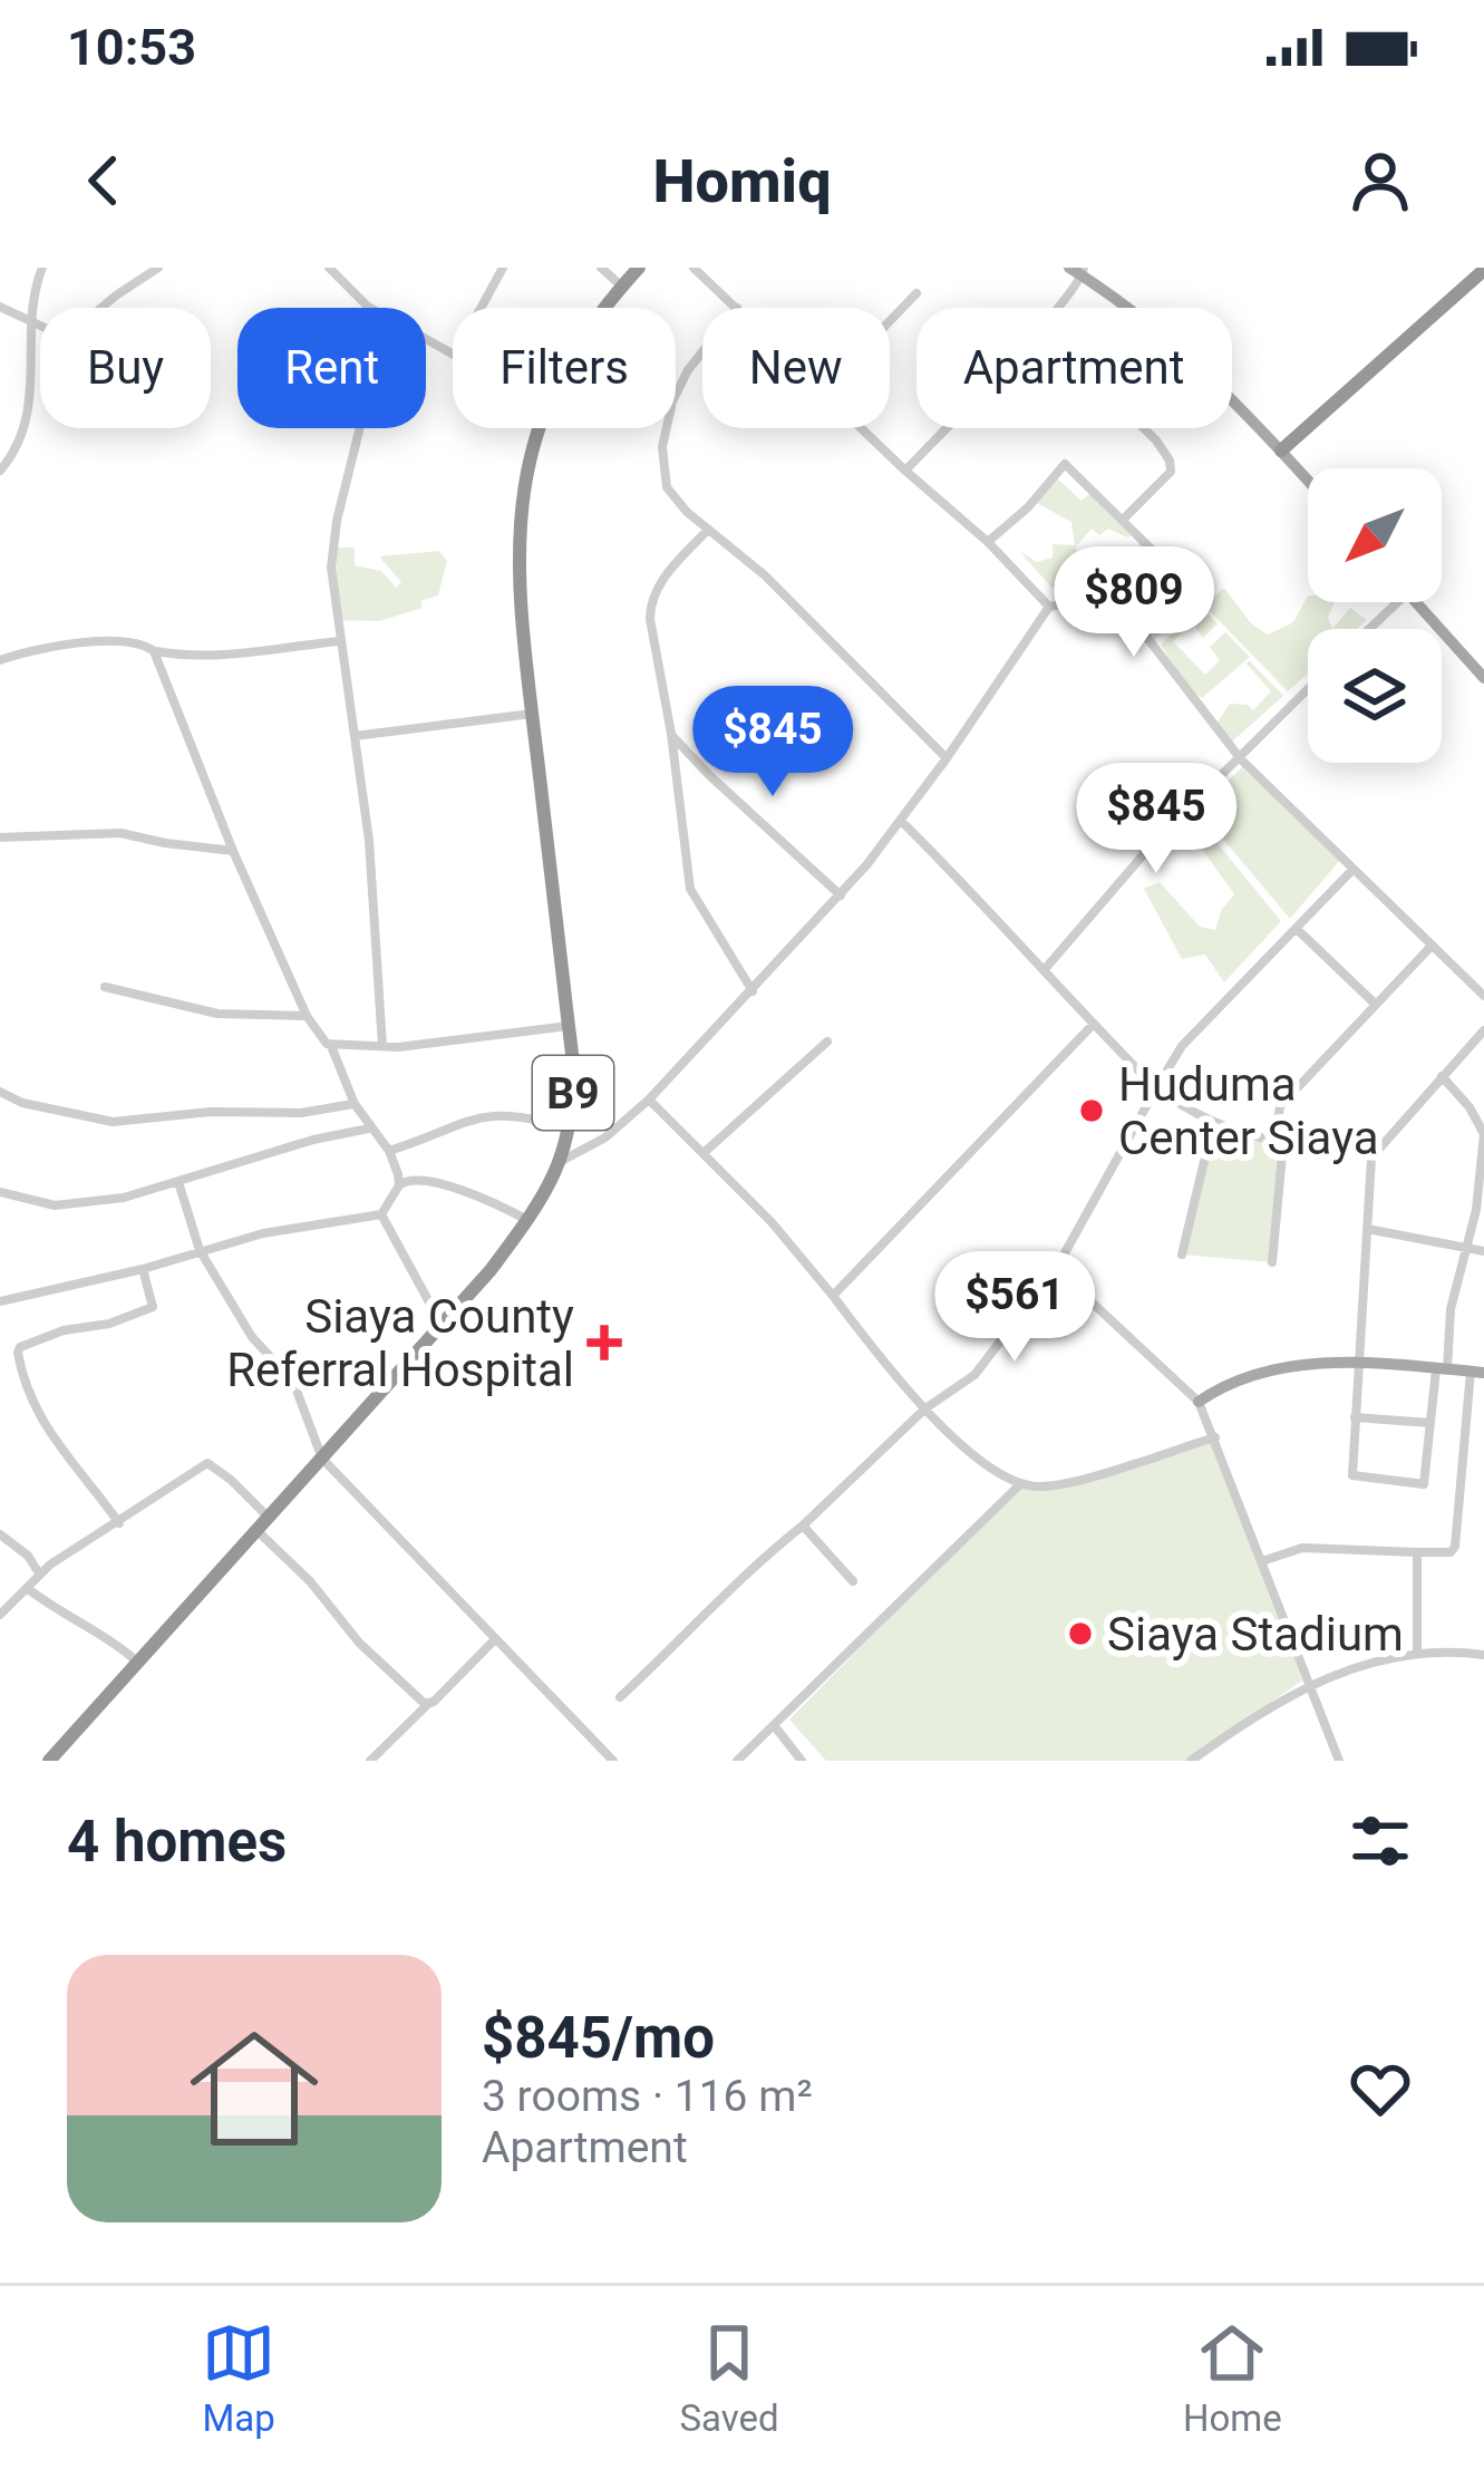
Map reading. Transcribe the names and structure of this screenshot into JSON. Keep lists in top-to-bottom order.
{
  "streets": {
    "highway": ["B9"]
  },
  "places": {
    "other": ["Huduma Center Siaya", "Siaya Stadium"],
    "health": ["Siaya County Referral Hospital"]
  },
  "north": "bottom left",
  "page": {
    "status": "10:53",
    "header": "Homiq",
    "chip": [
      "Buy",
      "Rent",
      "Filters",
      "New",
      "Apartment"
    ],
    "price": [
      "$809",
      "$845",
      "$845",
      "$561"
    ],
    "heading": "4 homes",
    "list": [
      {
        "name": "$845/mo",
        "note": "3 rooms · 116 m² · Apartment"
      }
    ],
    "tabs": ["Map", "Saved", "Home"]
  }
}
